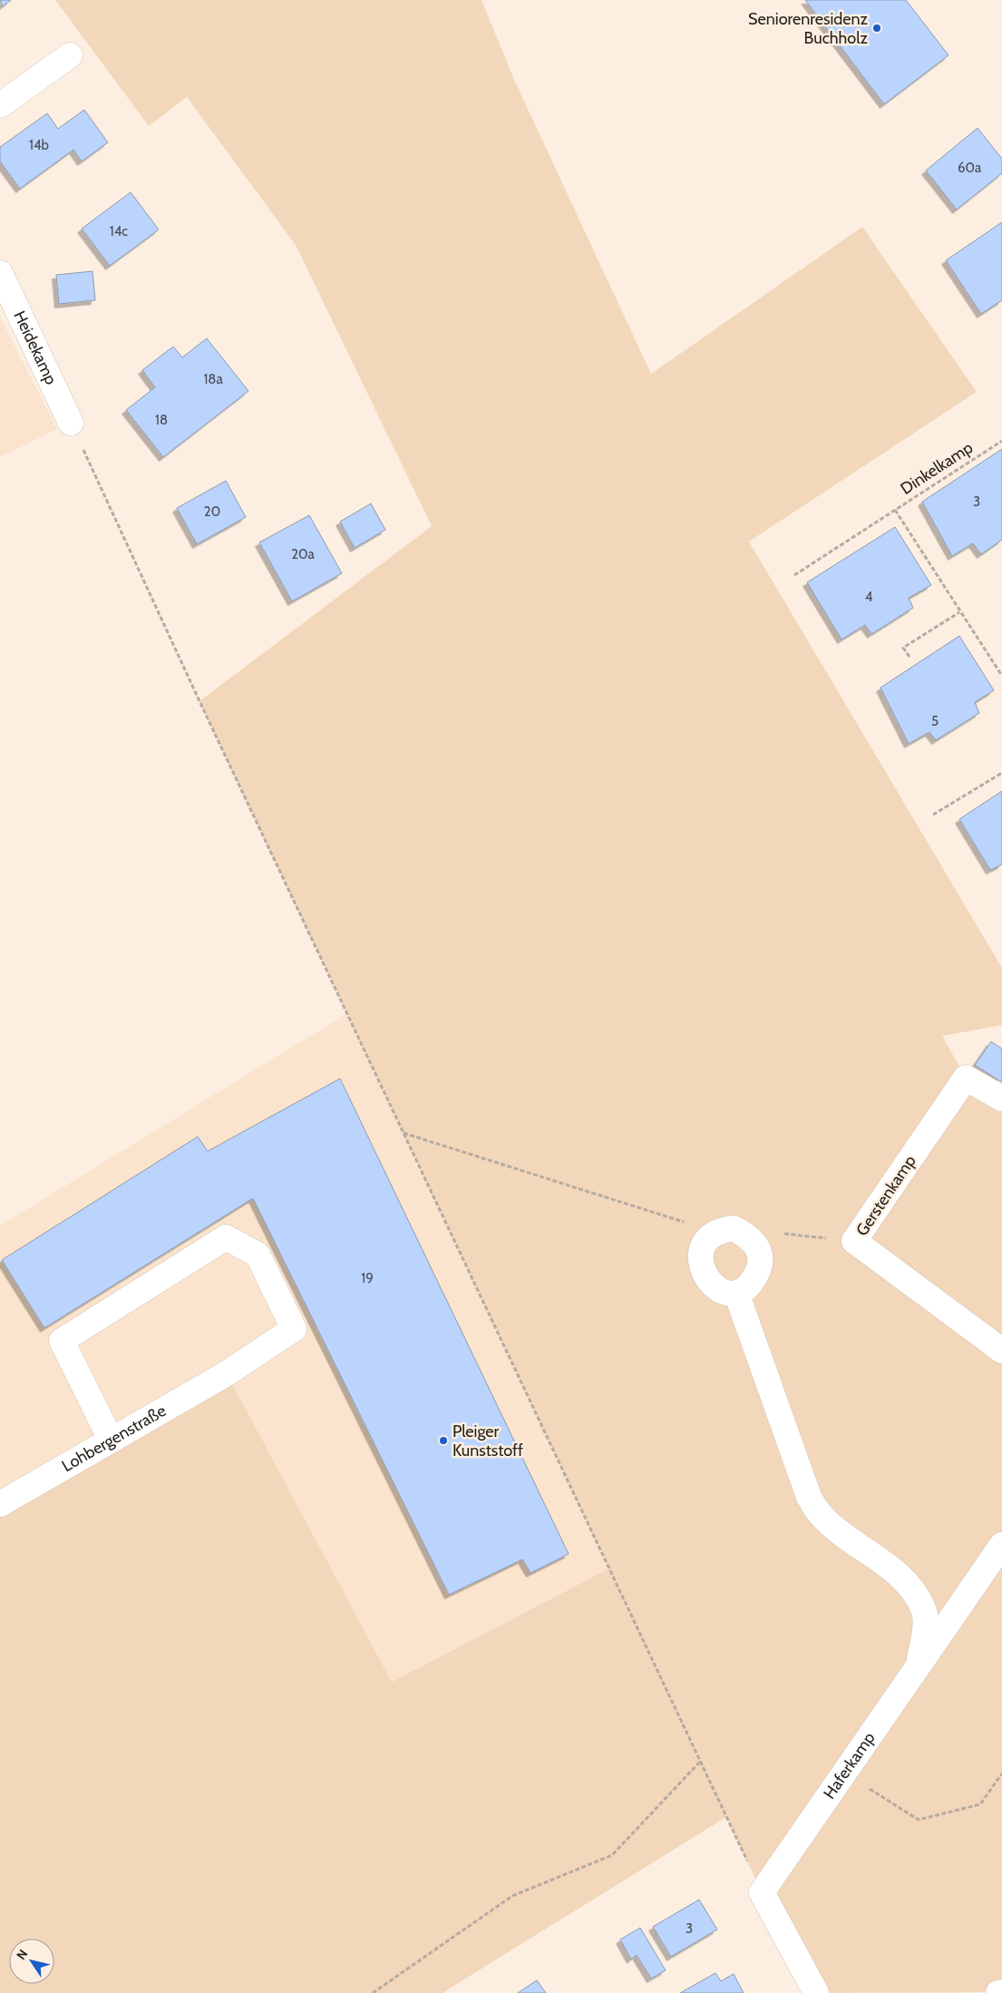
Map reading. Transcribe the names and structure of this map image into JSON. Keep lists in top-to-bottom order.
{
  "streets": {
    "street": [
      "Heidekamp",
      "Gerstenkamp",
      "Lohbergenstraße",
      "Haferkamp"
    ],
    "path": ["Dinkelkamp"]
  },
  "places": ["Seniorenresidenz Buchholz", "Pleiger Kunststoff"],
  "house_numbers": [
    "14b",
    "60a",
    "14c",
    "18a",
    "18",
    "3",
    "20",
    "20a",
    "4",
    "5",
    "19",
    "3"
  ],
  "north": "top left"
}
